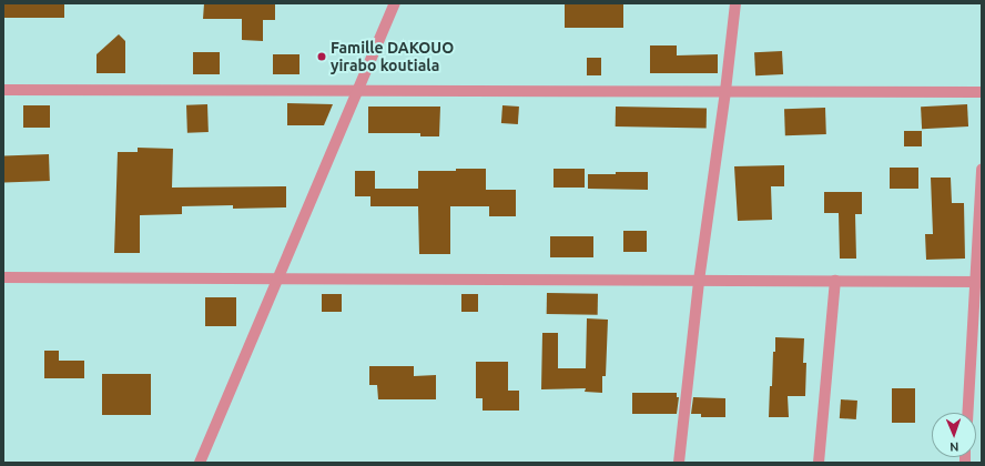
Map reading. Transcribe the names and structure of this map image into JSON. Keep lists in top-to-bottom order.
{
  "places": ["Famille DAKOUO yirabo koutiala"],
  "north": "bottom"
}
